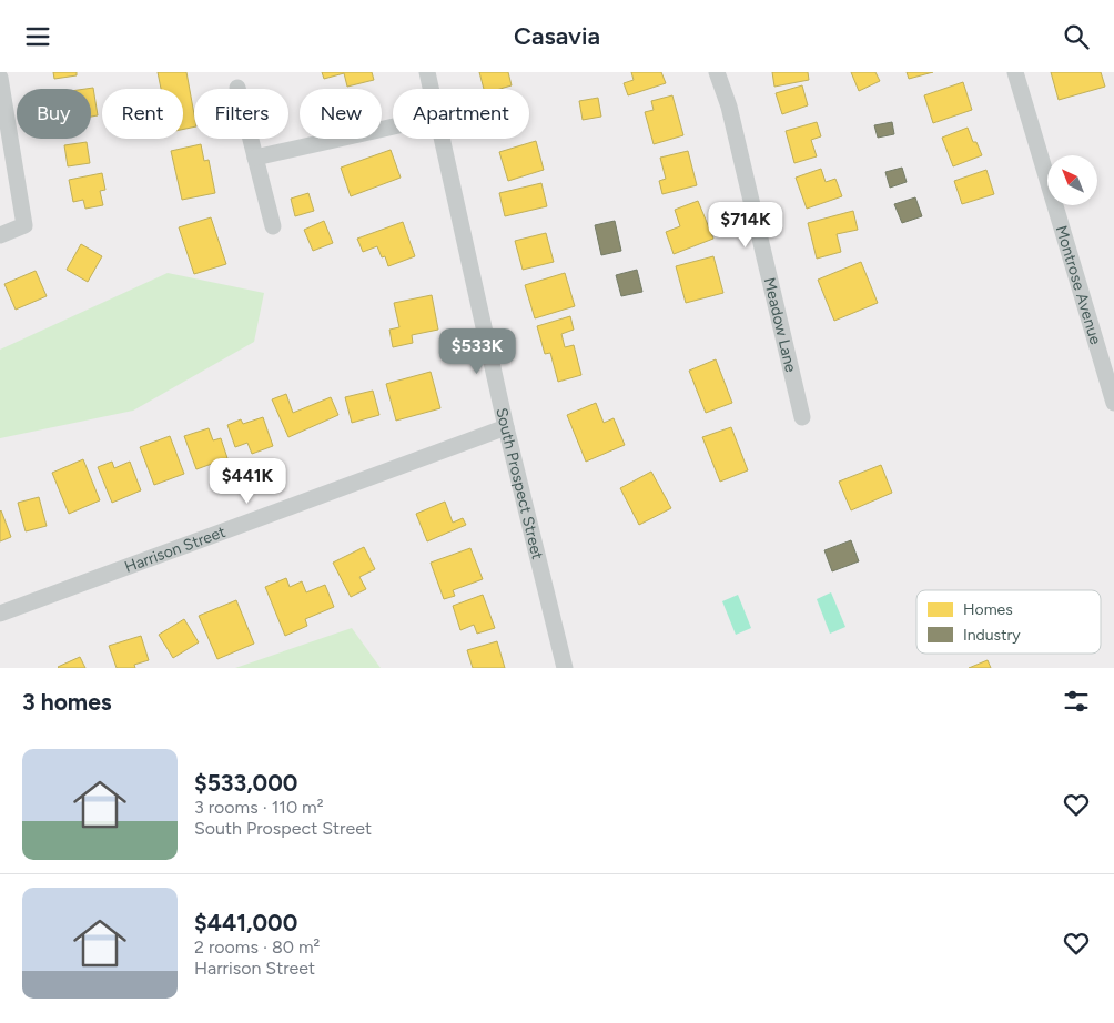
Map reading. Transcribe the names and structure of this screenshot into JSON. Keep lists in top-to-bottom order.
{
  "streets": {
    "street": [
      "Montrose Avenue",
      "Meadow Lane",
      "South Prospect Street",
      "Harrison Street"
    ]
  },
  "crossings": [
    ["South Prospect Street", "Harrison Street"]
  ],
  "legend": ["Homes", "Industry"],
  "north": "top left",
  "page": {
    "header": "Casavia",
    "chip": [
      "Buy",
      "Rent",
      "Filters",
      "New",
      "Apartment"
    ],
    "price": ["$714K", "$533K", "$441K"],
    "heading": "3 homes",
    "list": [
      {
        "name": "$533,000",
        "note": "3 rooms · 110 m² · South Prospect Street"
      },
      {
        "name": "$441,000",
        "note": "2 rooms · 80 m² · Harrison Street"
      }
    ]
  }
}
